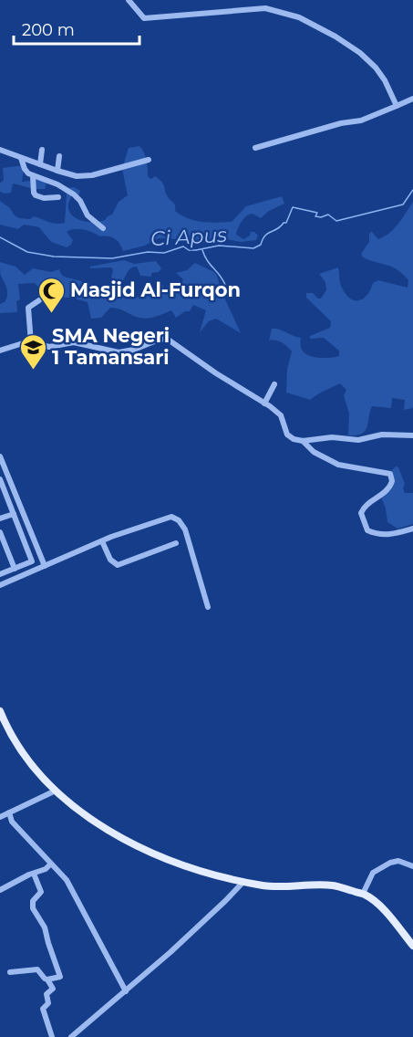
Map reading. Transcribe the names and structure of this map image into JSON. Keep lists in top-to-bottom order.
{
  "water": ["Ci Apus"],
  "places": {
    "mosque": ["Masjid Al-Furqon"],
    "school or university": ["SMA Negeri 1 Tamansari"]
  },
  "scale_bar": "200 m"
}
